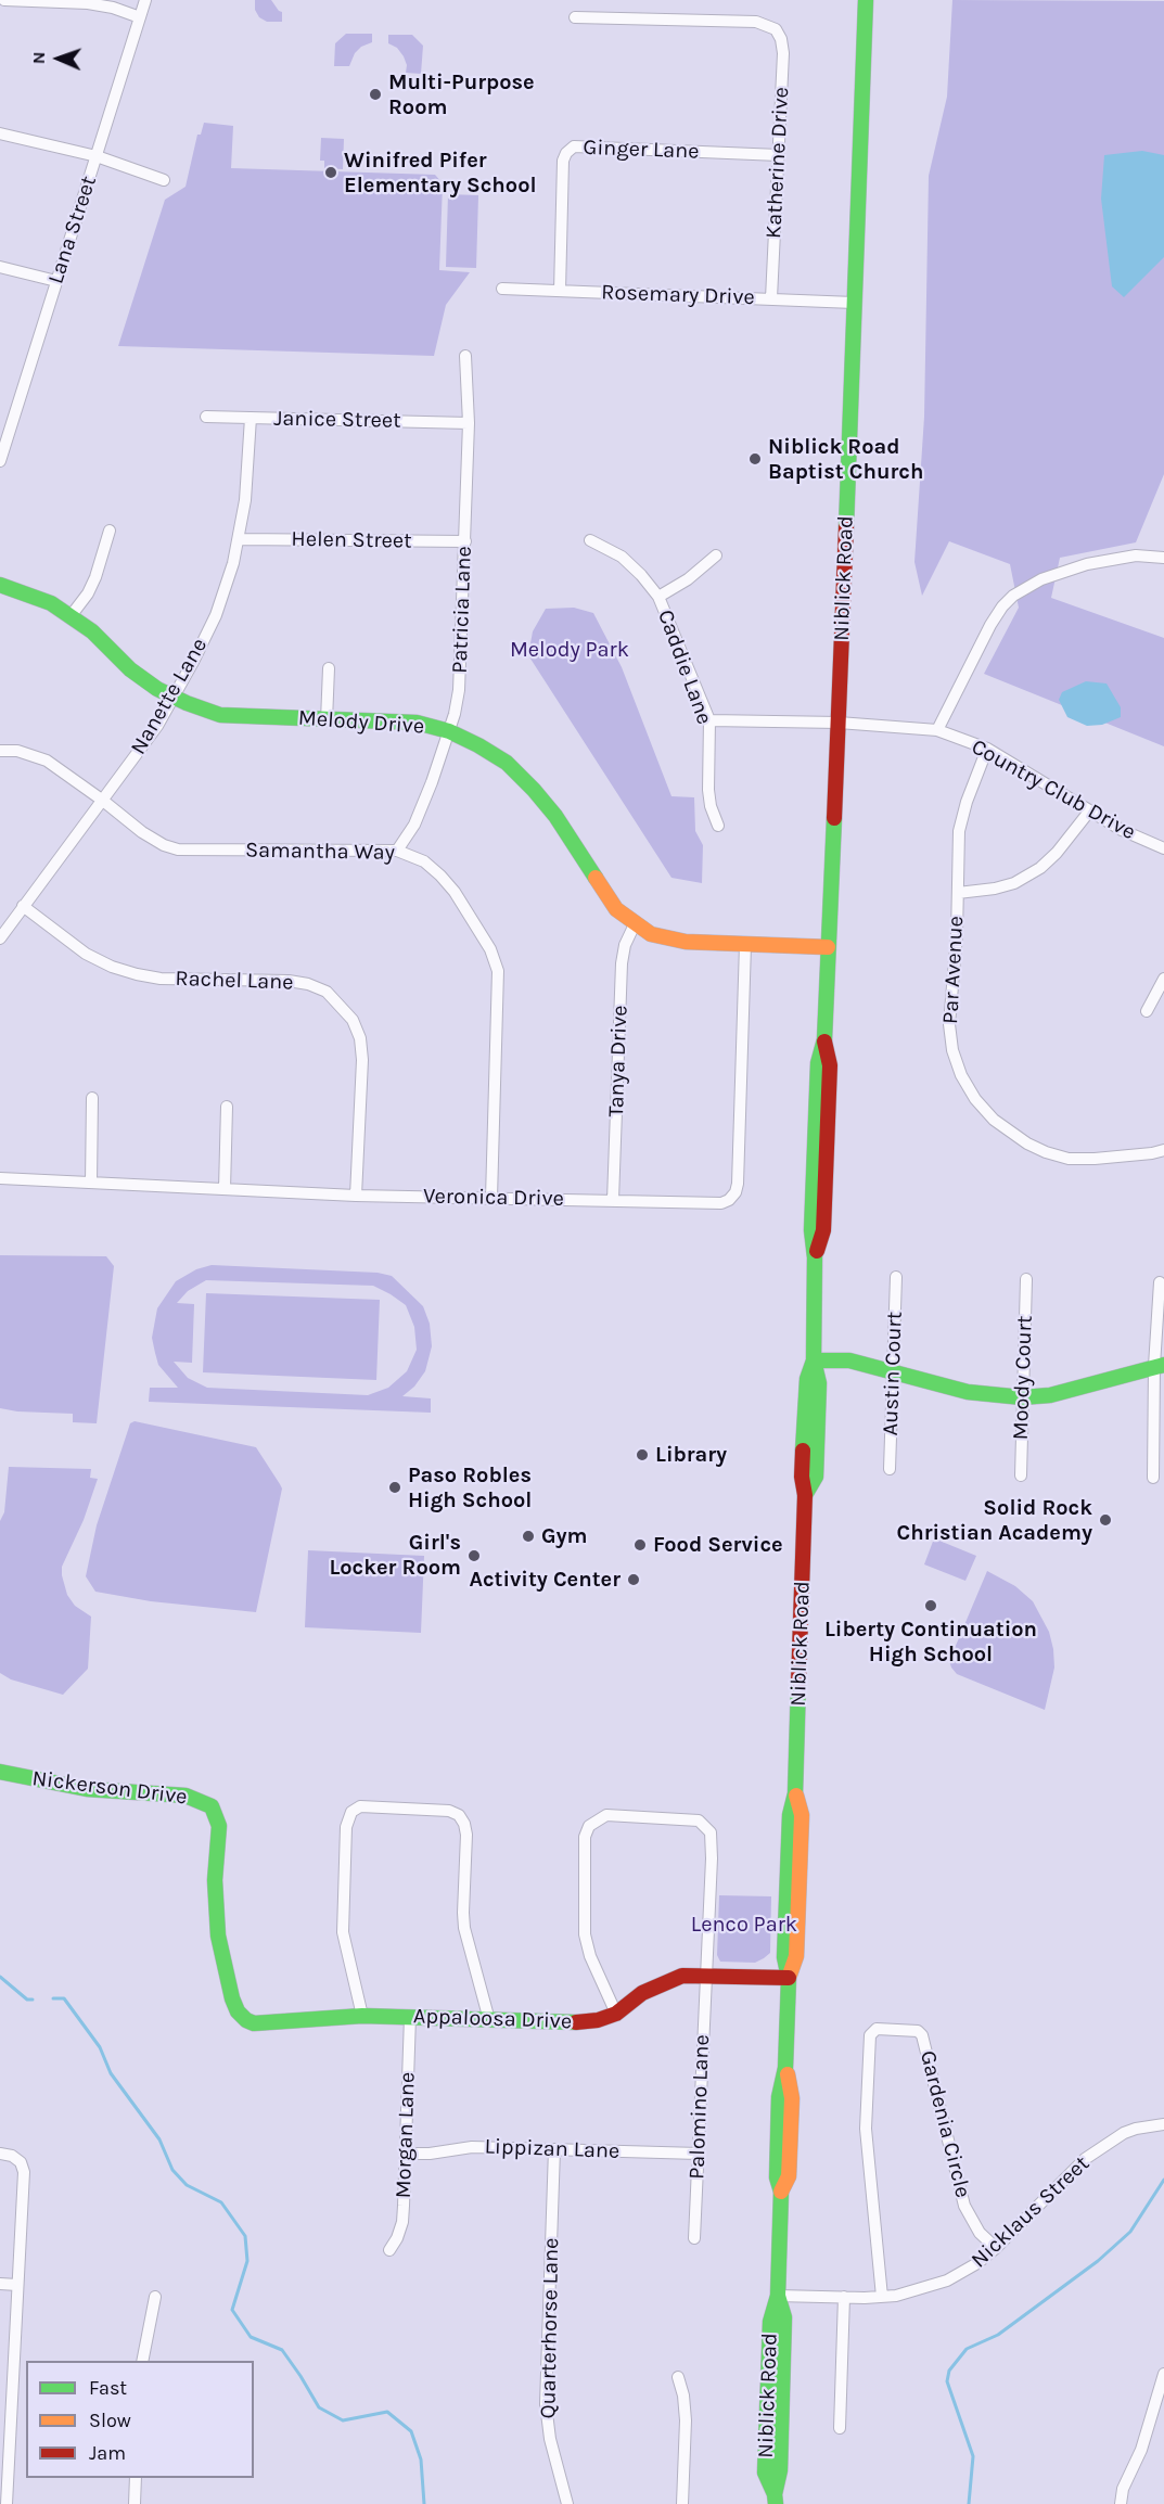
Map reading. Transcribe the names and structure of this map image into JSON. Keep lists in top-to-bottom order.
{
  "streets": {
    "main road": [
      "Niblick Road",
      "Melody Drive",
      "Nickerson Drive",
      "Appaloosa Drive"
    ],
    "street": [
      "Ginger Lane",
      "Katherine Drive",
      "Lana Street",
      "Rosemary Drive",
      "Janice Street",
      "Helen Street",
      "Patricia Lane",
      "Caddie Lane",
      "Nanette Lane",
      "Country Club Drive",
      "Samantha Way",
      "Par Avenue",
      "Rachel Lane",
      "Tanya Drive",
      "Veronica Drive",
      "Austin Court",
      "Moody Court",
      "Palomino Lane",
      "Gardenia Circle",
      "Morgan Lane",
      "Lippizan Lane",
      "Nicklaus Street",
      "Quarterhorse Lane"
    ]
  },
  "crossings": [
    ["Ginger Lane", "Katherine Drive"],
    ["Ginger Lane", "Rosemary Drive"],
    ["Katherine Drive", "Rosemary Drive"],
    ["Rosemary Drive", "Niblick Road"],
    ["Janice Street", "Patricia Lane"],
    ["Janice Street", "Nanette Lane"],
    ["Helen Street", "Patricia Lane"],
    ["Helen Street", "Nanette Lane"],
    ["Niblick Road", "Melody Drive"],
    ["Niblick Road", "Country Club Drive"],
    ["Niblick Road", "Appaloosa Drive"],
    ["Niblick Road", "Nicklaus Street"],
    ["Patricia Lane", "Melody Drive"],
    ["Patricia Lane", "Samantha Way"],
    ["Caddie Lane", "Country Club Drive"],
    ["Nanette Lane", "Melody Drive"],
    ["Nanette Lane", "Samantha Way"],
    ["Nanette Lane", "Rachel Lane"],
    ["Melody Drive", "Tanya Drive"],
    ["Melody Drive", "Veronica Drive"],
    ["Country Club Drive", "Par Avenue"],
    ["Samantha Way", "Veronica Drive"],
    ["Rachel Lane", "Veronica Drive"],
    ["Tanya Drive", "Veronica Drive"],
    ["Nickerson Drive", "Appaloosa Drive"],
    ["Appaloosa Drive", "Palomino Lane"],
    ["Appaloosa Drive", "Morgan Lane"],
    ["Palomino Lane", "Lippizan Lane"],
    ["Gardenia Circle", "Nicklaus Street"],
    ["Morgan Lane", "Lippizan Lane"],
    ["Lippizan Lane", "Quarterhorse Lane"]
  ],
  "parks": ["Melody Park", "Lenco Park"],
  "places": [
    "Multi-Purpose Room",
    "Winifred Pifer Elementary School",
    "Niblick Road Baptist Church",
    "Library",
    "Paso Robles High School",
    "Solid Rock Christian Academy",
    "Gym",
    "Food Service",
    "Girl's Locker Room",
    "Activity Center",
    "Liberty Continuation High School"
  ],
  "legend": ["Fast", "Slow", "Jam"],
  "north": "left"
}
